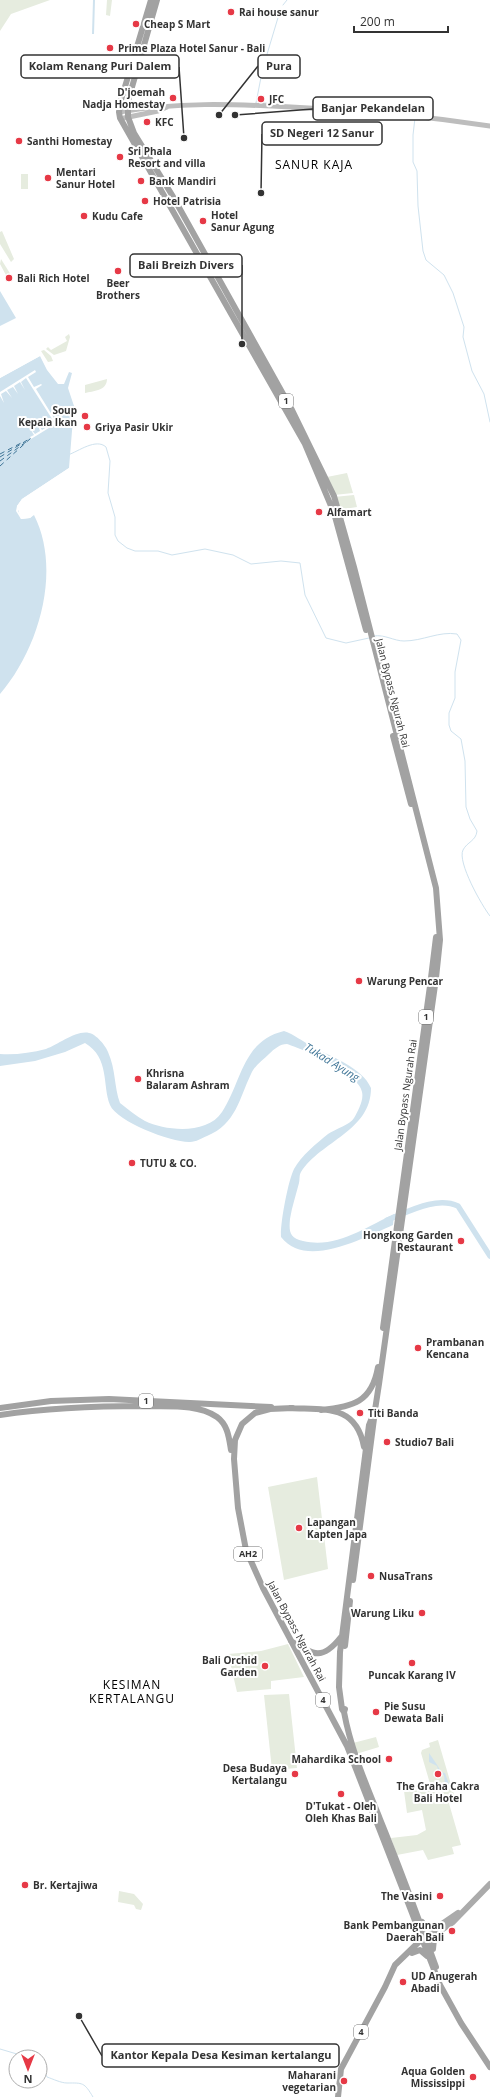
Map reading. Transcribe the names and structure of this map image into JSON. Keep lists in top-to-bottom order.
{
  "streets": {
    "highway": [
      "1",
      "Jalan Bypass Ngurah Rai",
      "AH2",
      "4"
    ]
  },
  "crossings": [
    ["1", "Jalan Bypass Ngurah Rai"],
    ["Jalan Bypass Ngurah Rai", "4"]
  ],
  "districts": ["SANUR KAJA", "KESIMAN KERTALANGU"],
  "water": ["Tukad Ayung"],
  "places": [
    "Rai house sanur",
    "Cheap S Mart",
    "Prime Plaza Hotel Sanur - Bali",
    "D'joemah Nadja Homestay",
    "JFC",
    "Pura",
    "Banjar Pekandelan",
    "KFC",
    "Kolam Renang Puri Dalem",
    "Santhi Homestay",
    "Sri Phala Resort and villa",
    "Mentari Sanur Hotel",
    "Bank Mandiri",
    "SD Negeri 12 Sanur",
    "Hotel Patrisia",
    "Kudu Cafe",
    "Hotel Sanur Agung",
    "Beer Brothers",
    "Bali Rich Hotel",
    "Bali Breizh Divers",
    "Soup Kepala Ikan",
    "Griya Pasir Ukir",
    "Alfamart",
    "Warung Pencar",
    "Khrisna Balaram Ashram",
    "TUTU & CO.",
    "Hongkong Garden Restaurant",
    "Prambanan Kencana",
    "Titi Banda",
    "Studio7 Bali",
    "Lapangan Kapten Japa",
    "NusaTrans",
    "Warung Liku",
    "Puncak Karang IV",
    "Bali Orchid Garden",
    "Pie Susu Dewata Bali",
    "Mahardika School",
    "Desa Budaya Kertalangu",
    "The Graha Cakra Bali Hotel",
    "D'Tukat - Oleh Oleh Khas Bali",
    "Br. Kertajiwa",
    "The Vasini",
    "Bank Pembangunan Daerah Bali",
    "UD Anugerah Abadi",
    "Kantor Kepala Desa Kesiman kertalangu",
    "Aqua Golden Mississippi",
    "Maharani vegetarian"
  ],
  "scale_bar": "200 m",
  "north": "bottom"
}
